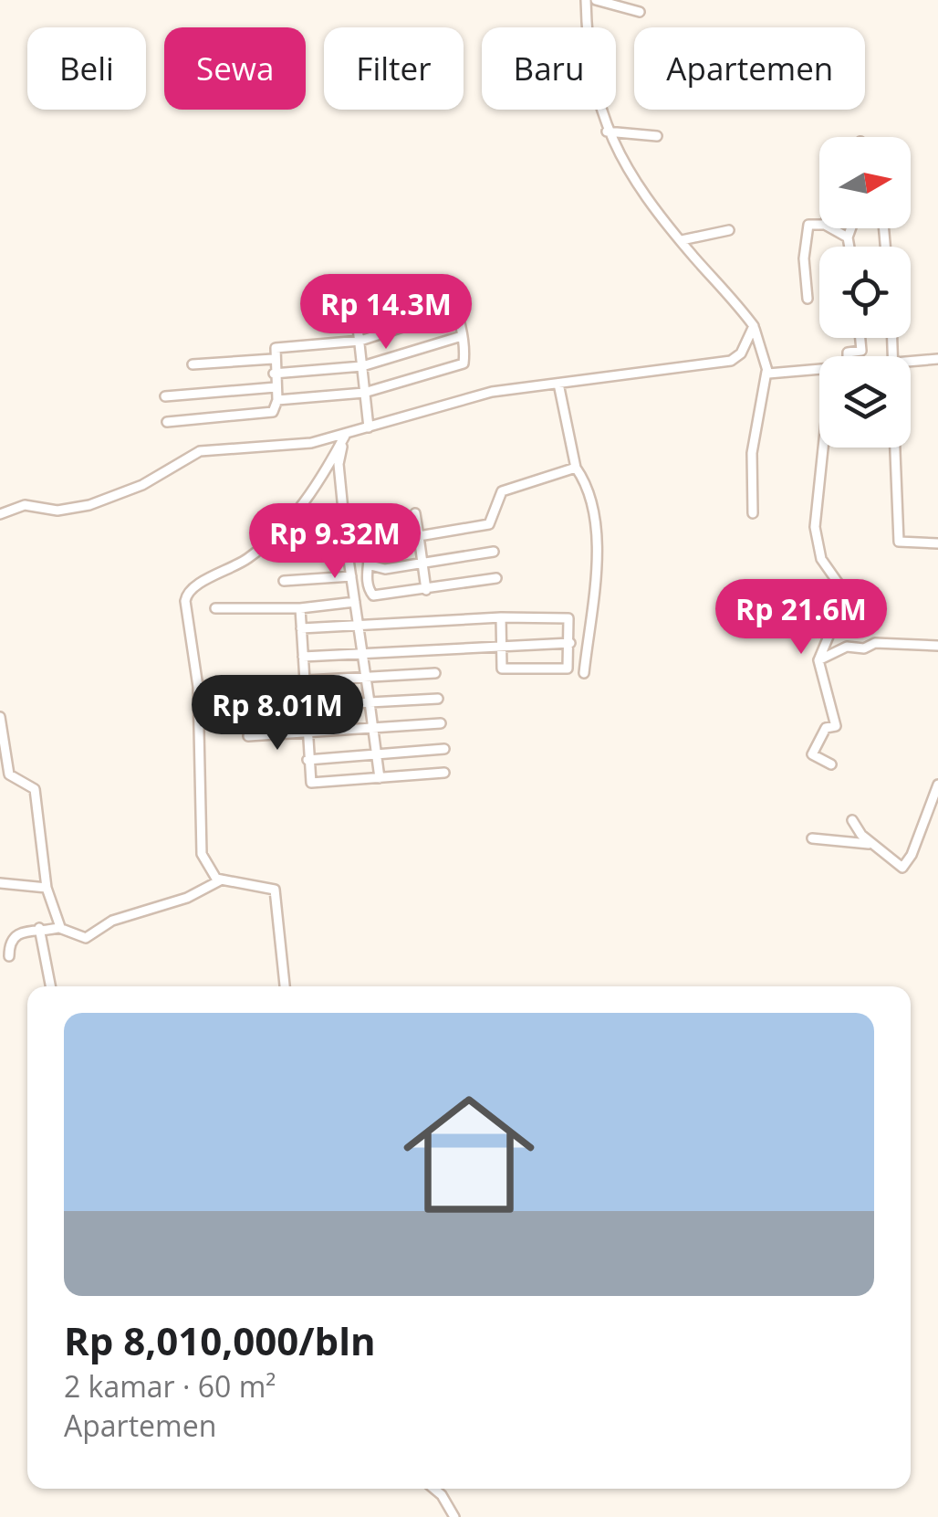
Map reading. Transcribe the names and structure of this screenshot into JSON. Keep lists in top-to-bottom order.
{
  "north": "right",
  "page": {
    "chip": [
      "Beli",
      "Sewa",
      "Filter",
      "Baru",
      "Apartemen"
    ],
    "price": [
      "Rp 14.3M",
      "Rp 9.32M",
      "Rp 21.6M",
      "Rp 8.01M"
    ],
    "list": [
      {
        "name": "Rp 8,010,000/bln",
        "note": "2 kamar · 60 m² · Apartemen"
      }
    ]
  }
}
